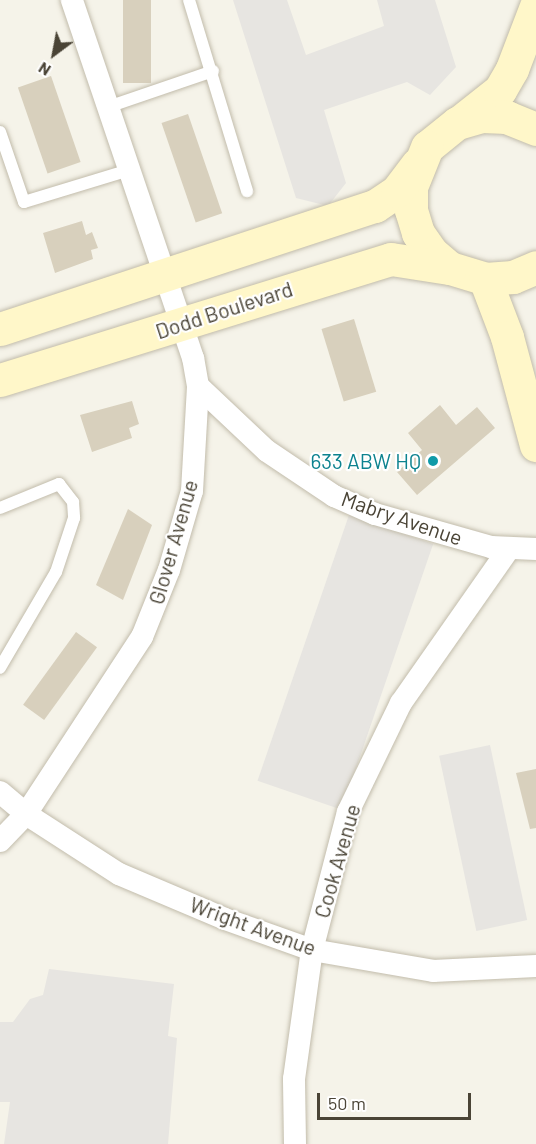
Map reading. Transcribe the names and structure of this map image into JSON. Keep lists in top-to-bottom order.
{
  "streets": {
    "street": [
      "Dodd Boulevard",
      "Mabry Avenue",
      "Glover Avenue",
      "Cook Avenue",
      "Wright Avenue"
    ]
  },
  "crossings": [
    ["Dodd Boulevard", "Glover Avenue"],
    ["Mabry Avenue", "Glover Avenue"],
    ["Mabry Avenue", "Cook Avenue"],
    ["Glover Avenue", "Wright Avenue"],
    ["Cook Avenue", "Wright Avenue"]
  ],
  "places": ["633 ABW HQ"],
  "scale_bar": "50 m",
  "north": "bottom left"
}
